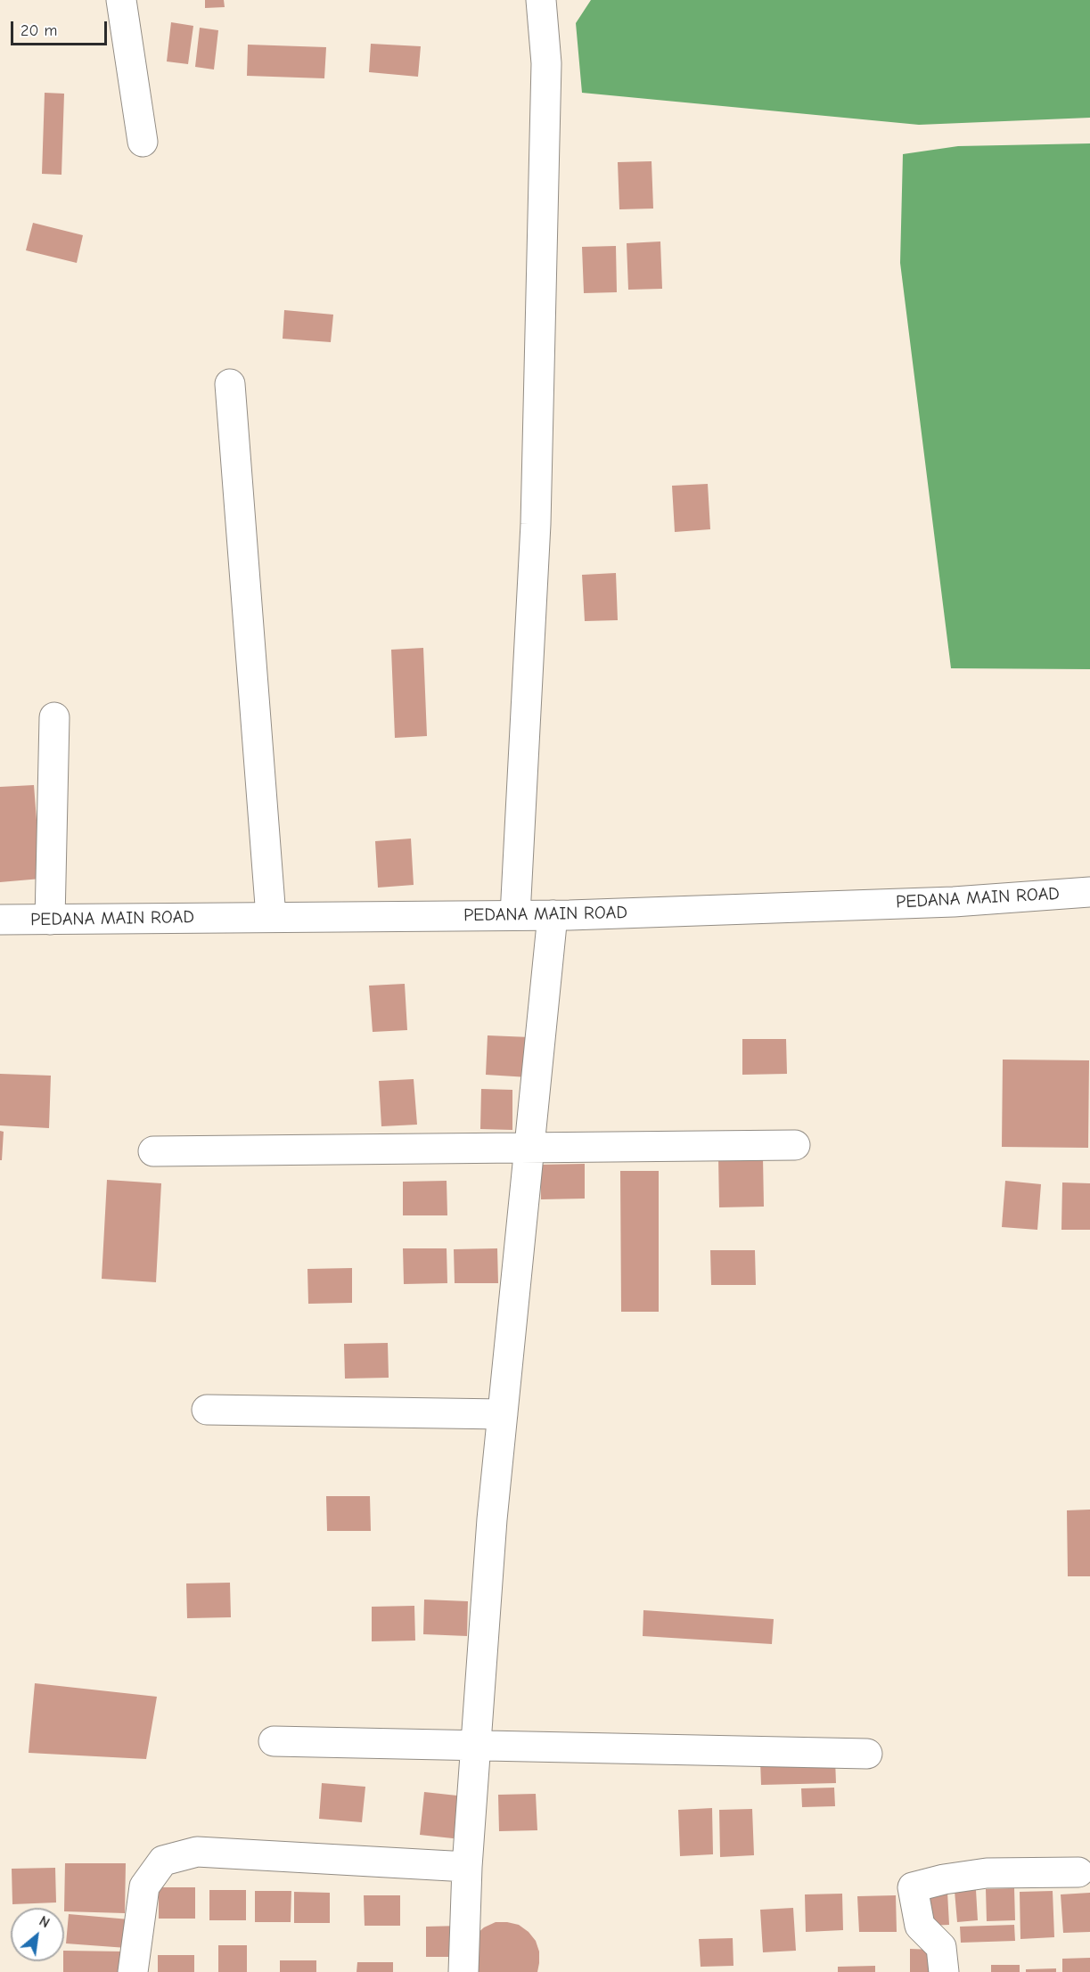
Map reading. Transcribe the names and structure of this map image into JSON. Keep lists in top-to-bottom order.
{
  "streets": {
    "street": ["PEDANA MAIN ROAD"]
  },
  "scale_bar": "20 m",
  "north": "top right"
}
